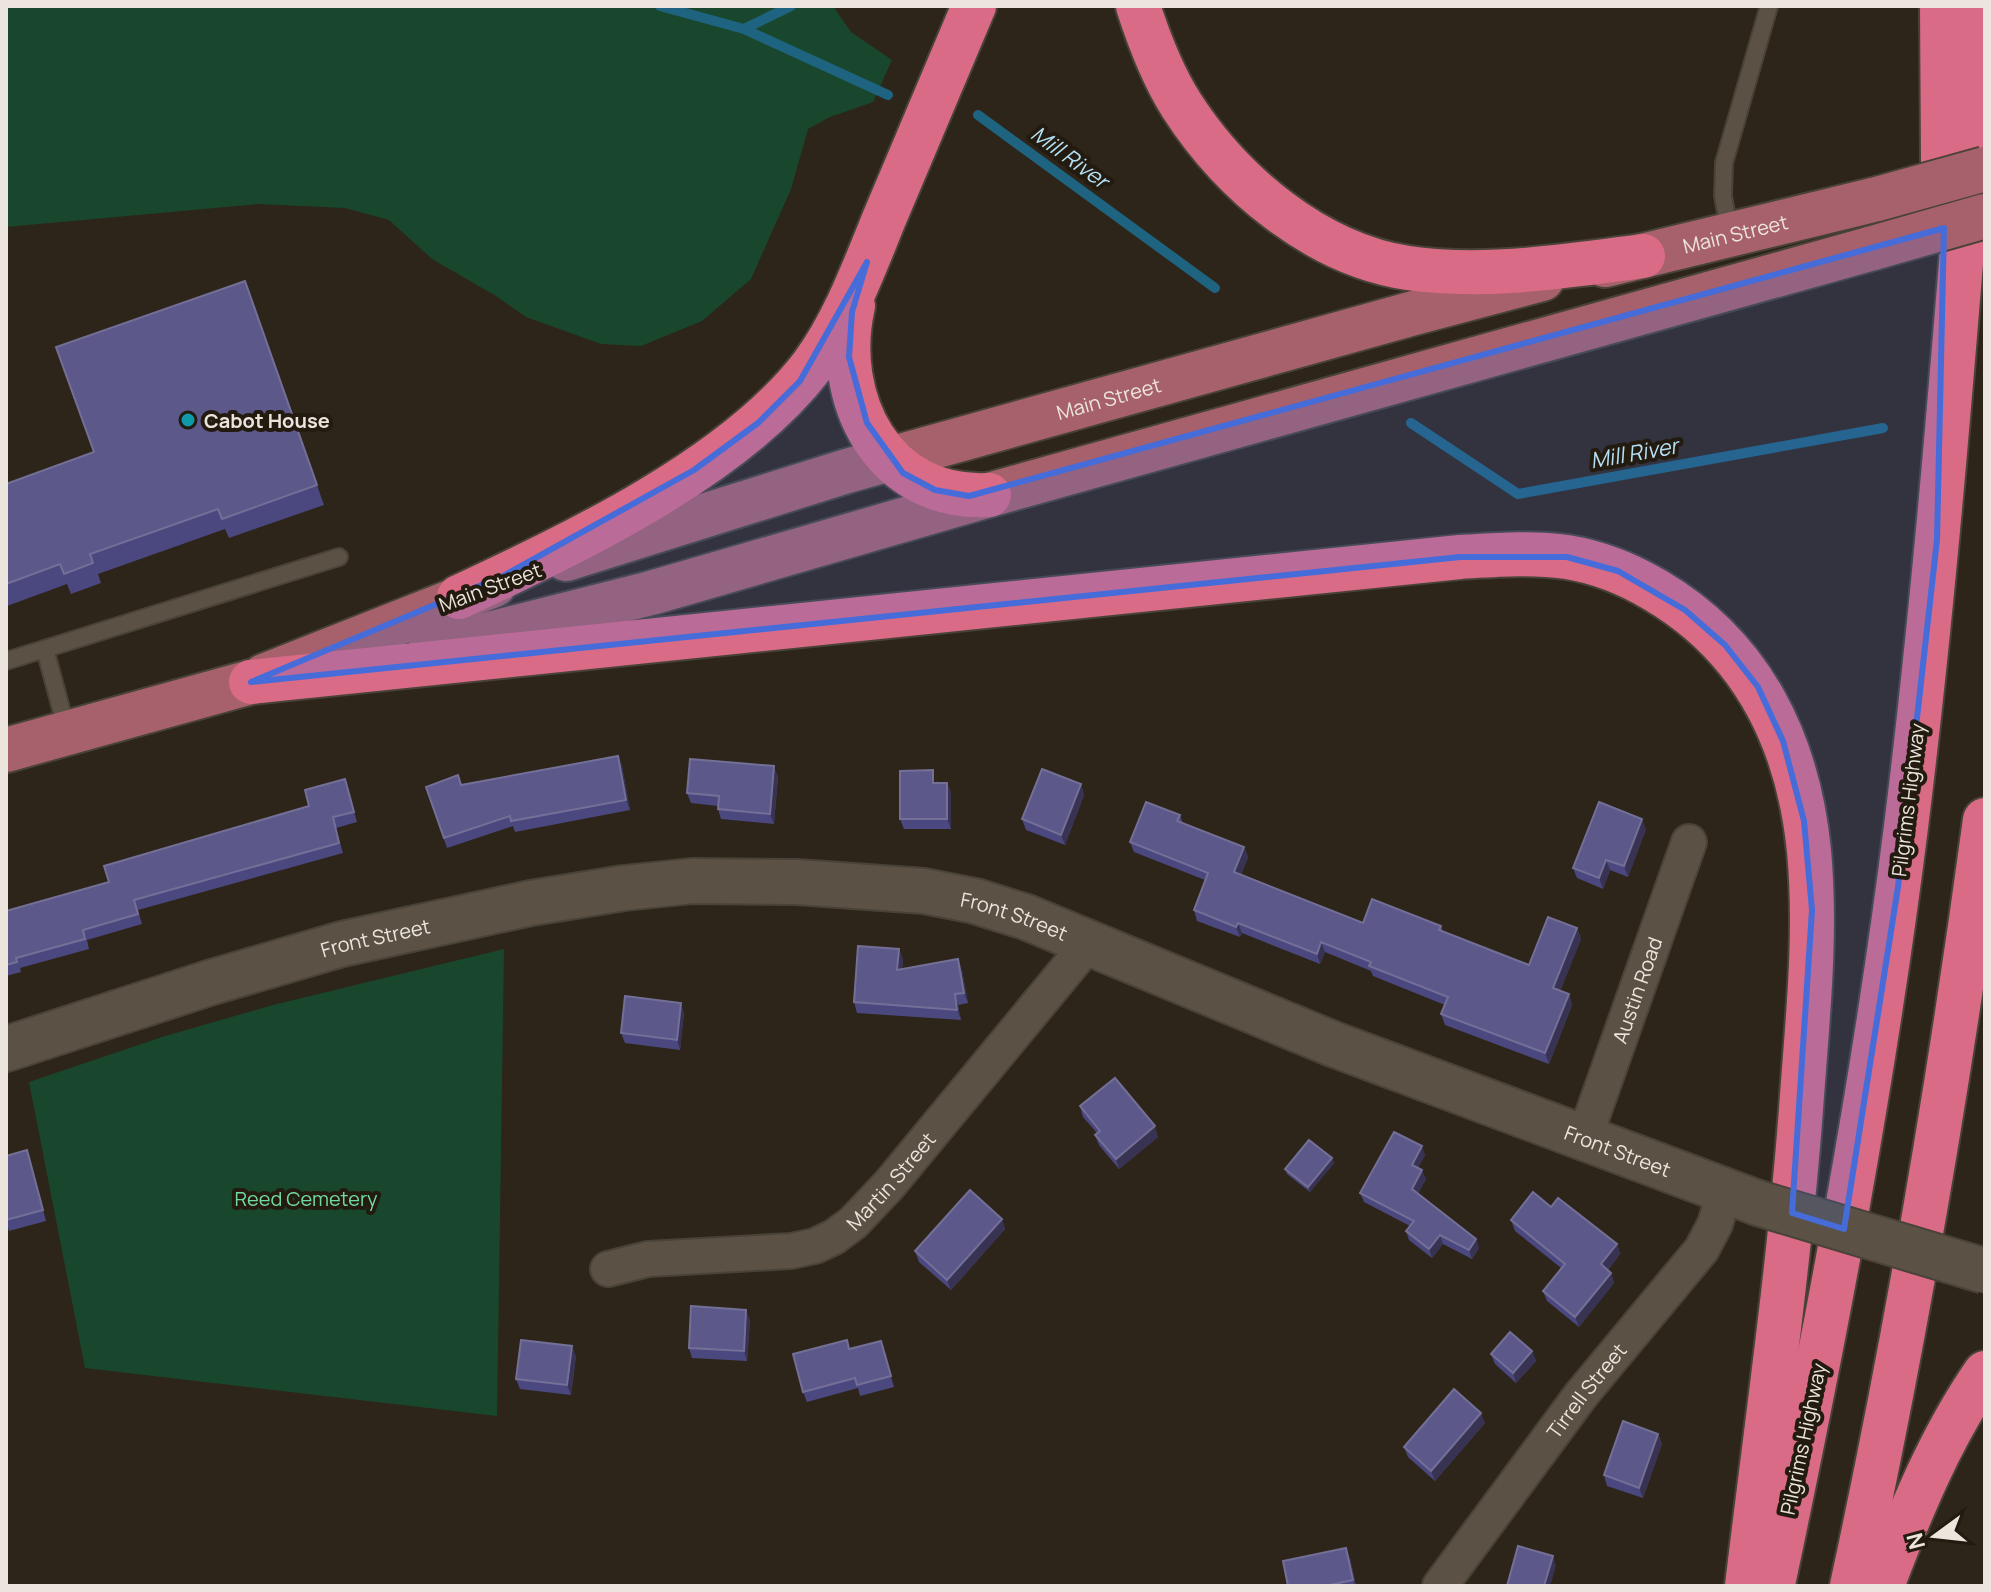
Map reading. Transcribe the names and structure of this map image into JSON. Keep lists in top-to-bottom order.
{
  "streets": {
    "highway": ["Pilgrims Highway"],
    "main road": ["Main Street"],
    "street": [
      "Front Street",
      "Austin Road",
      "Martin Street",
      "Tirrell Street"
    ]
  },
  "crossings": [
    ["Front Street", "Austin Road"],
    ["Front Street", "Martin Street"],
    ["Front Street", "Tirrell Street"]
  ],
  "water": ["Mill River"],
  "parks": ["Reed Cemetery"],
  "places": ["Cabot House"],
  "north": "left"
}
